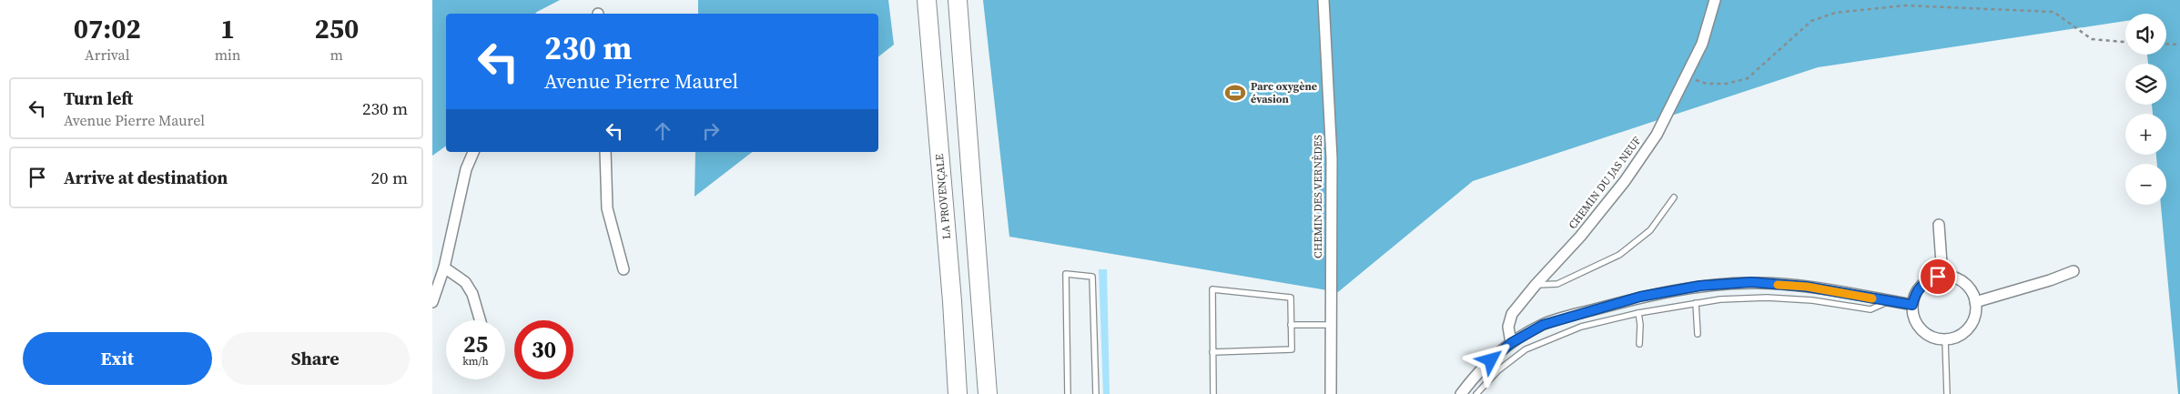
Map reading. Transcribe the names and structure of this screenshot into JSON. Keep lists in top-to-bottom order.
{
  "streets": {
    "highway": ["LA PROVENÇALE"],
    "street": ["CHEMIN DU JAS NEUF", "CHEMIN DES VERNÈDES"]
  },
  "places": {
    "sports": ["Parc oxygène évasion"]
  },
  "page": {
    "eta": [
      "07:02",
      "Arrival",
      "1",
      "min",
      "250",
      "m"
    ],
    "map_buttons": ["+", "−"],
    "turn": ["230 m", "Avenue Pierre Maurel"],
    "list": [
      {
        "name": "Turn left",
        "note": "Avenue Pierre Maurel",
        "value": "230 m"
      },
      {
        "name": "Arrive at destination",
        "value": "20 m"
      }
    ],
    "speed": "25 km/h",
    "limit": "30",
    "buttons": ["Exit", "Share"]
  }
}
